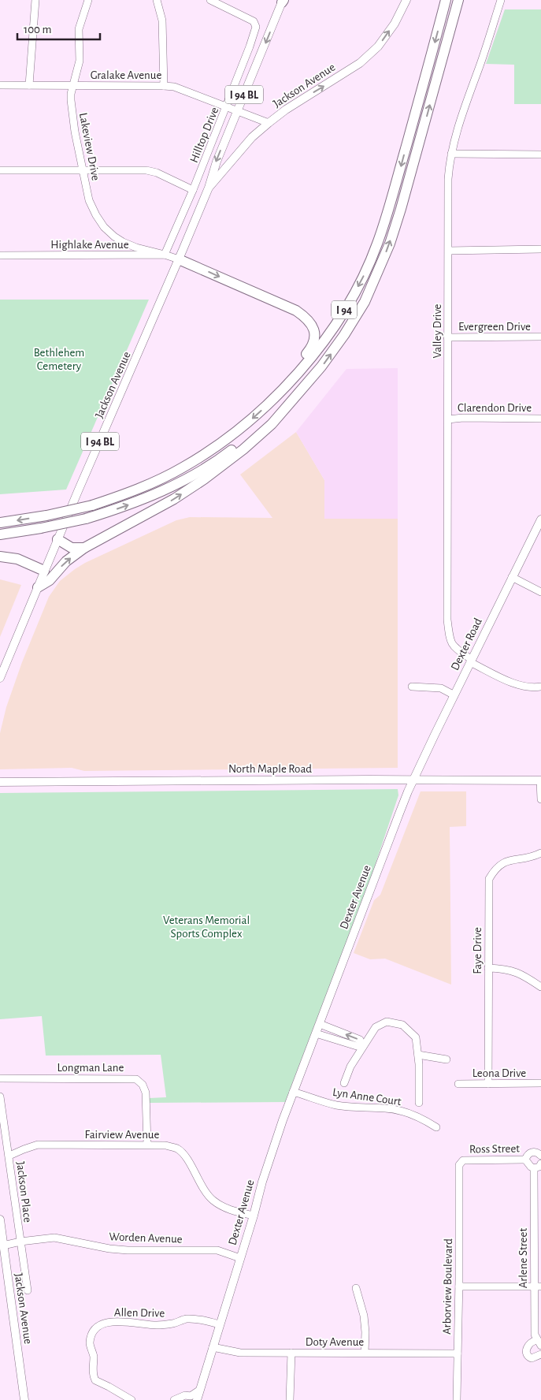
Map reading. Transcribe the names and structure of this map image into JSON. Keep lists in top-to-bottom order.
{
  "streets": {
    "highway": ["I 94"],
    "main road": [
      "Jackson Avenue",
      "I 94 BL",
      "Dexter Road",
      "North Maple Road",
      "Dexter Avenue"
    ],
    "street": [
      "Gralake Avenue",
      "Hilltop Drive",
      "Lakeview Drive",
      "Highlake Avenue",
      "Evergreen Drive",
      "Valley Drive",
      "Clarendon Drive",
      "Faye Drive",
      "Longman Lane",
      "Leona Drive",
      "Lyn Anne Court",
      "Fairview Avenue",
      "Ross Street",
      "Jackson Place",
      "Worden Avenue",
      "Arlene Street",
      "Arborview Boulevard",
      "Allen Drive",
      "Doty Avenue"
    ]
  },
  "crossings": [
    ["Gralake Avenue", "Jackson Avenue"],
    ["Gralake Avenue", "Hilltop Drive"],
    ["Gralake Avenue", "Lakeview Drive"],
    ["Jackson Avenue", "Highlake Avenue"],
    ["Jackson Avenue", "Worden Avenue"],
    ["Hilltop Drive", "Lakeview Drive"],
    ["Hilltop Drive", "Highlake Avenue"],
    ["Lakeview Drive", "Highlake Avenue"],
    ["Evergreen Drive", "Valley Drive"],
    ["Valley Drive", "Clarendon Drive"],
    ["Valley Drive", "Dexter Road"],
    ["Dexter Road", "North Maple Road"],
    ["Dexter Road", "Dexter Avenue"],
    ["North Maple Road", "Dexter Avenue"],
    ["Dexter Avenue", "Lyn Anne Court"],
    ["Dexter Avenue", "Fairview Avenue"],
    ["Dexter Avenue", "Worden Avenue"],
    ["Dexter Avenue", "Allen Drive"],
    ["Dexter Avenue", "Doty Avenue"],
    ["Faye Drive", "Leona Drive"],
    ["Longman Lane", "Fairview Avenue"],
    ["Fairview Avenue", "Jackson Place"],
    ["Ross Street", "Arborview Boulevard"],
    ["Jackson Place", "Worden Avenue"],
    ["Arborview Boulevard", "Doty Avenue"]
  ],
  "parks": ["Bethlehem Cemetery", "Veterans Memorial Sports Complex"],
  "scale_bar": "100 m"
}
